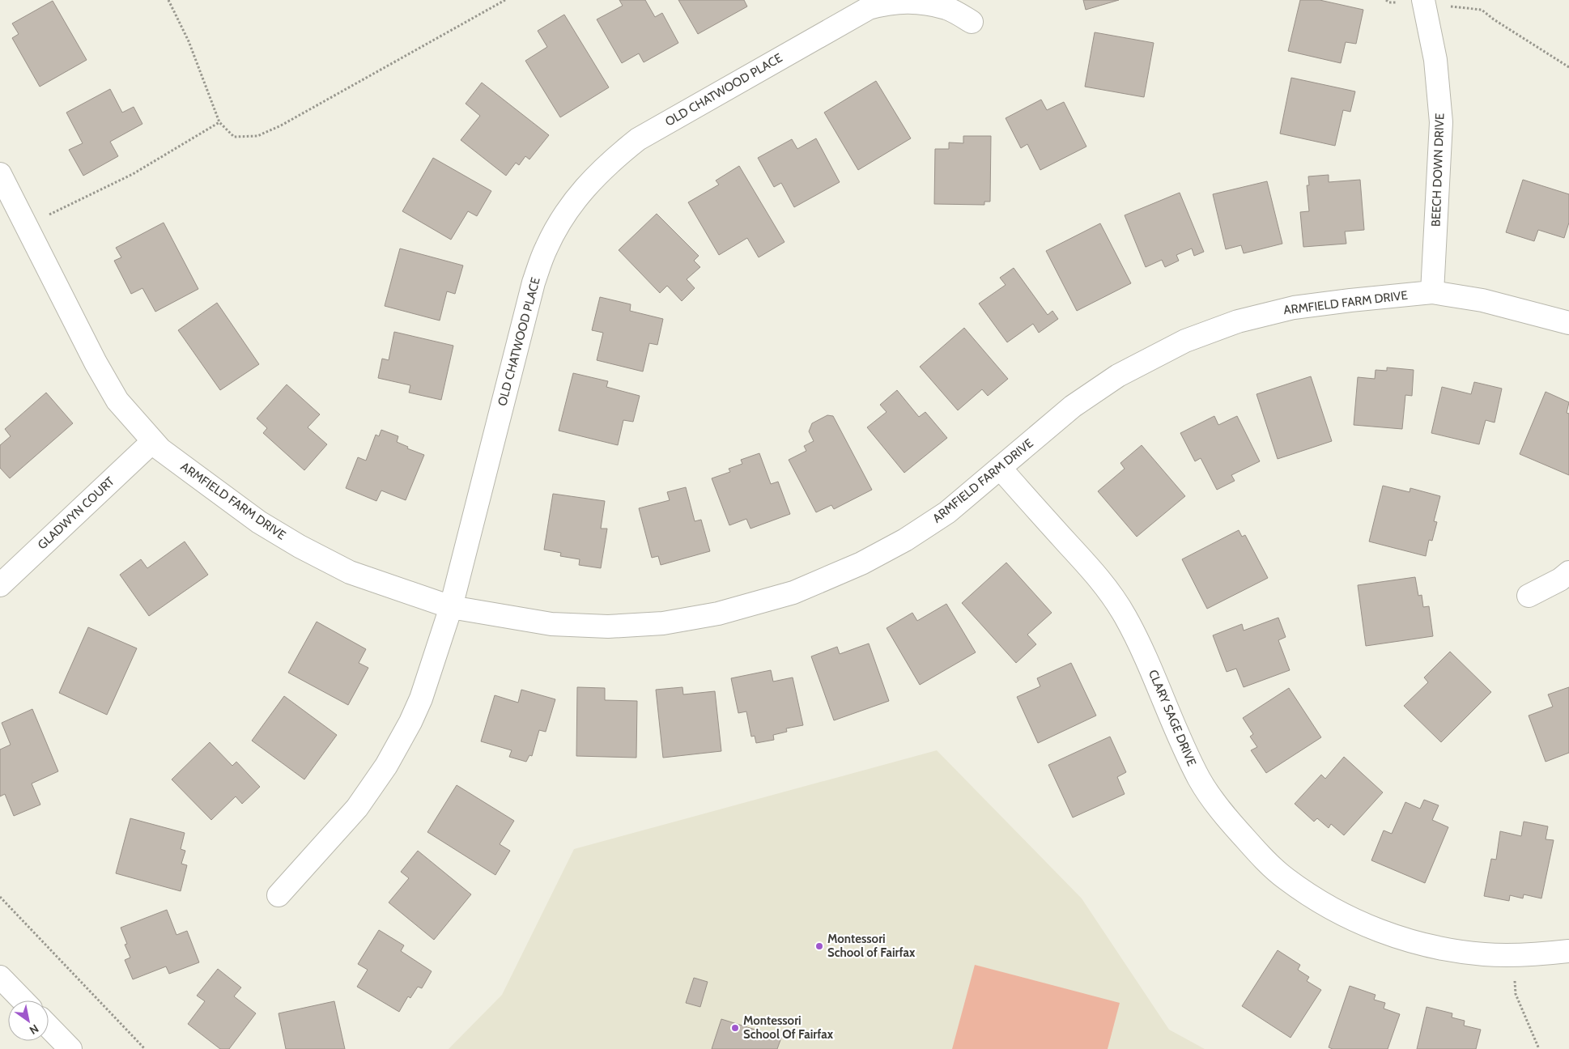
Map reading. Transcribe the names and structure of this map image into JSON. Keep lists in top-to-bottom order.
{
  "streets": {
    "street": [
      "OLD CHATWOOD PLACE",
      "BEECH DOWN DRIVE",
      "ARMFIELD FARM DRIVE",
      "GLADWYN COURT",
      "CLARY SAGE DRIVE"
    ]
  },
  "crossings": [
    ["OLD CHATWOOD PLACE", "ARMFIELD FARM DRIVE"],
    ["BEECH DOWN DRIVE", "ARMFIELD FARM DRIVE"],
    ["ARMFIELD FARM DRIVE", "GLADWYN COURT"],
    ["ARMFIELD FARM DRIVE", "CLARY SAGE DRIVE"]
  ],
  "places": ["Montessori School of Fairfax", "Montessori School Of Fairfax"],
  "north": "bottom right"
}
